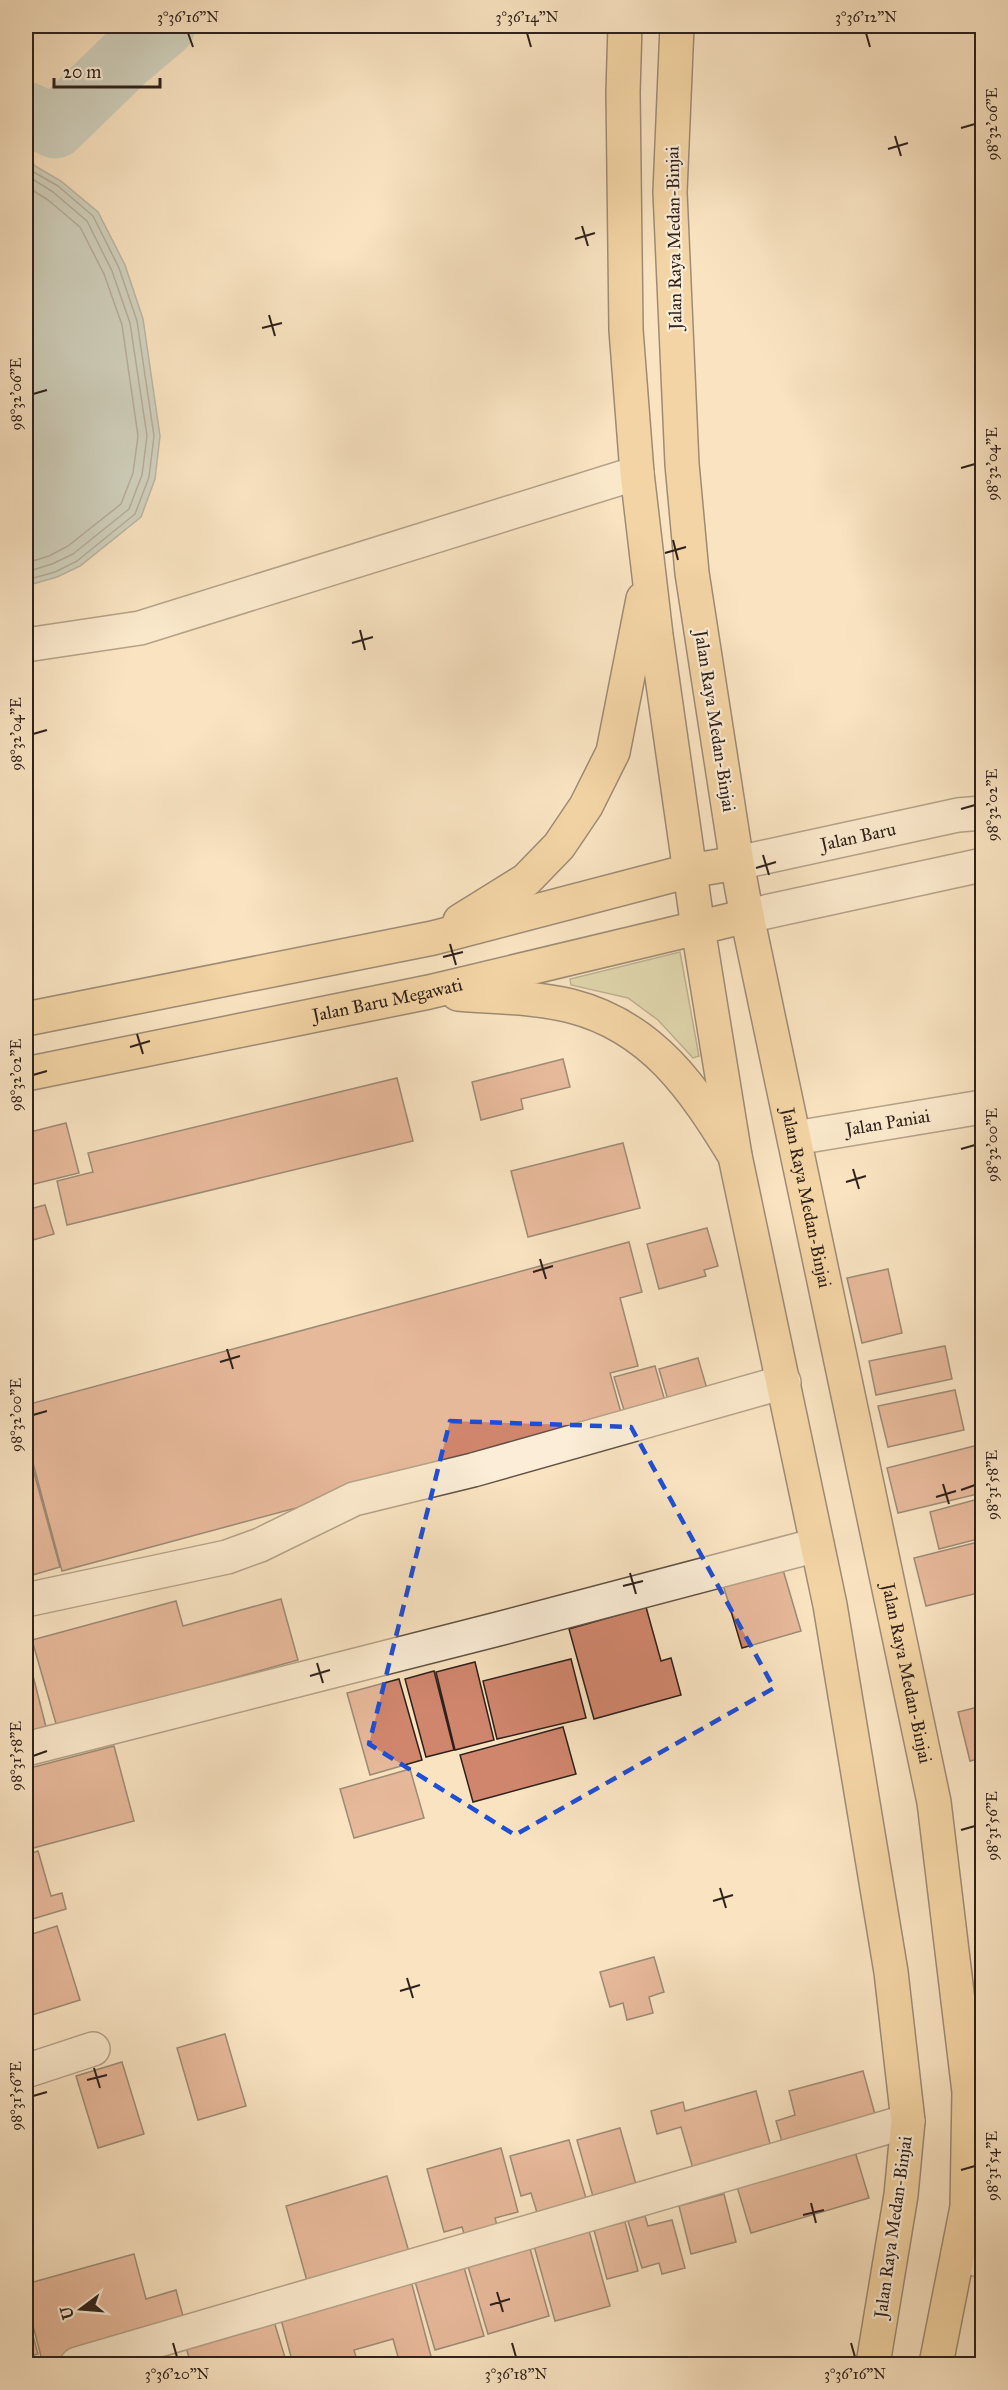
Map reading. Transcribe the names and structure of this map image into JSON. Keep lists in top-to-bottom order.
{
  "streets": {
    "main road": ["Jalan Raya Medan-Binjai", "Jalan Baru Megawati"],
    "street": ["Jalan Baru", "Jalan Paniai"]
  },
  "crossings": [
    ["Jalan Raya Medan-Binjai", "Jalan Baru"],
    ["Jalan Raya Medan-Binjai", "Jalan Baru Megawati"],
    ["Jalan Raya Medan-Binjai", "Jalan Paniai"]
  ],
  "scale_bar": "20 m",
  "north": "left",
  "coordinates": [
    "3°36'16\"N",
    "3°36'14\"N",
    "3°36'12\"N",
    "98°32'06\"E",
    "98°32'04\"E",
    "98°32'02\"E",
    "98°32'00\"E",
    "98°31'58\"E",
    "98°31'56\"E",
    "98°31'54\"E",
    "3°36'20\"N",
    "3°36'18\"N"
  ]
}
